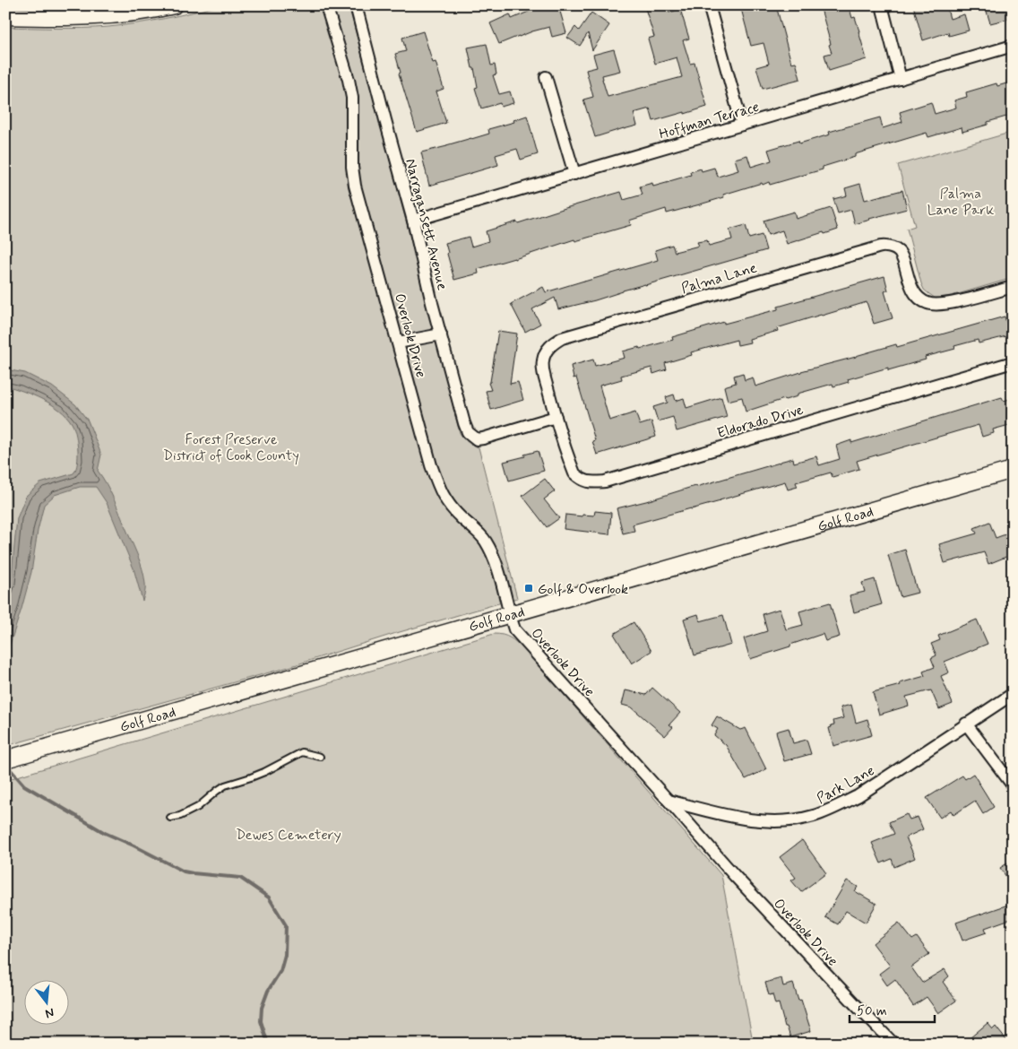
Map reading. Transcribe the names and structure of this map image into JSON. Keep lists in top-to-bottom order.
{
  "streets": {
    "main road": ["Golf Road"],
    "street": [
      "Hoffman Terrace",
      "Narragansett Avenue",
      "Palma Lane",
      "Overlook Drive",
      "Eldorado Drive",
      "Park Lane"
    ]
  },
  "crossings": [
    ["Hoffman Terrace", "Narragansett Avenue"],
    ["Narragansett Avenue", "Palma Lane"],
    ["Narragansett Avenue", "Eldorado Drive"],
    ["Palma Lane", "Eldorado Drive"],
    ["Overlook Drive", "Golf Road"],
    ["Overlook Drive", "Park Lane"]
  ],
  "parks": ["Palma Lane Park", "Forest Preserve District of Cook County", "Dewes Cemetery"],
  "places": {
    "transit": ["Golf & Overlook"]
  },
  "scale_bar": "50 m",
  "north": "bottom"
}
